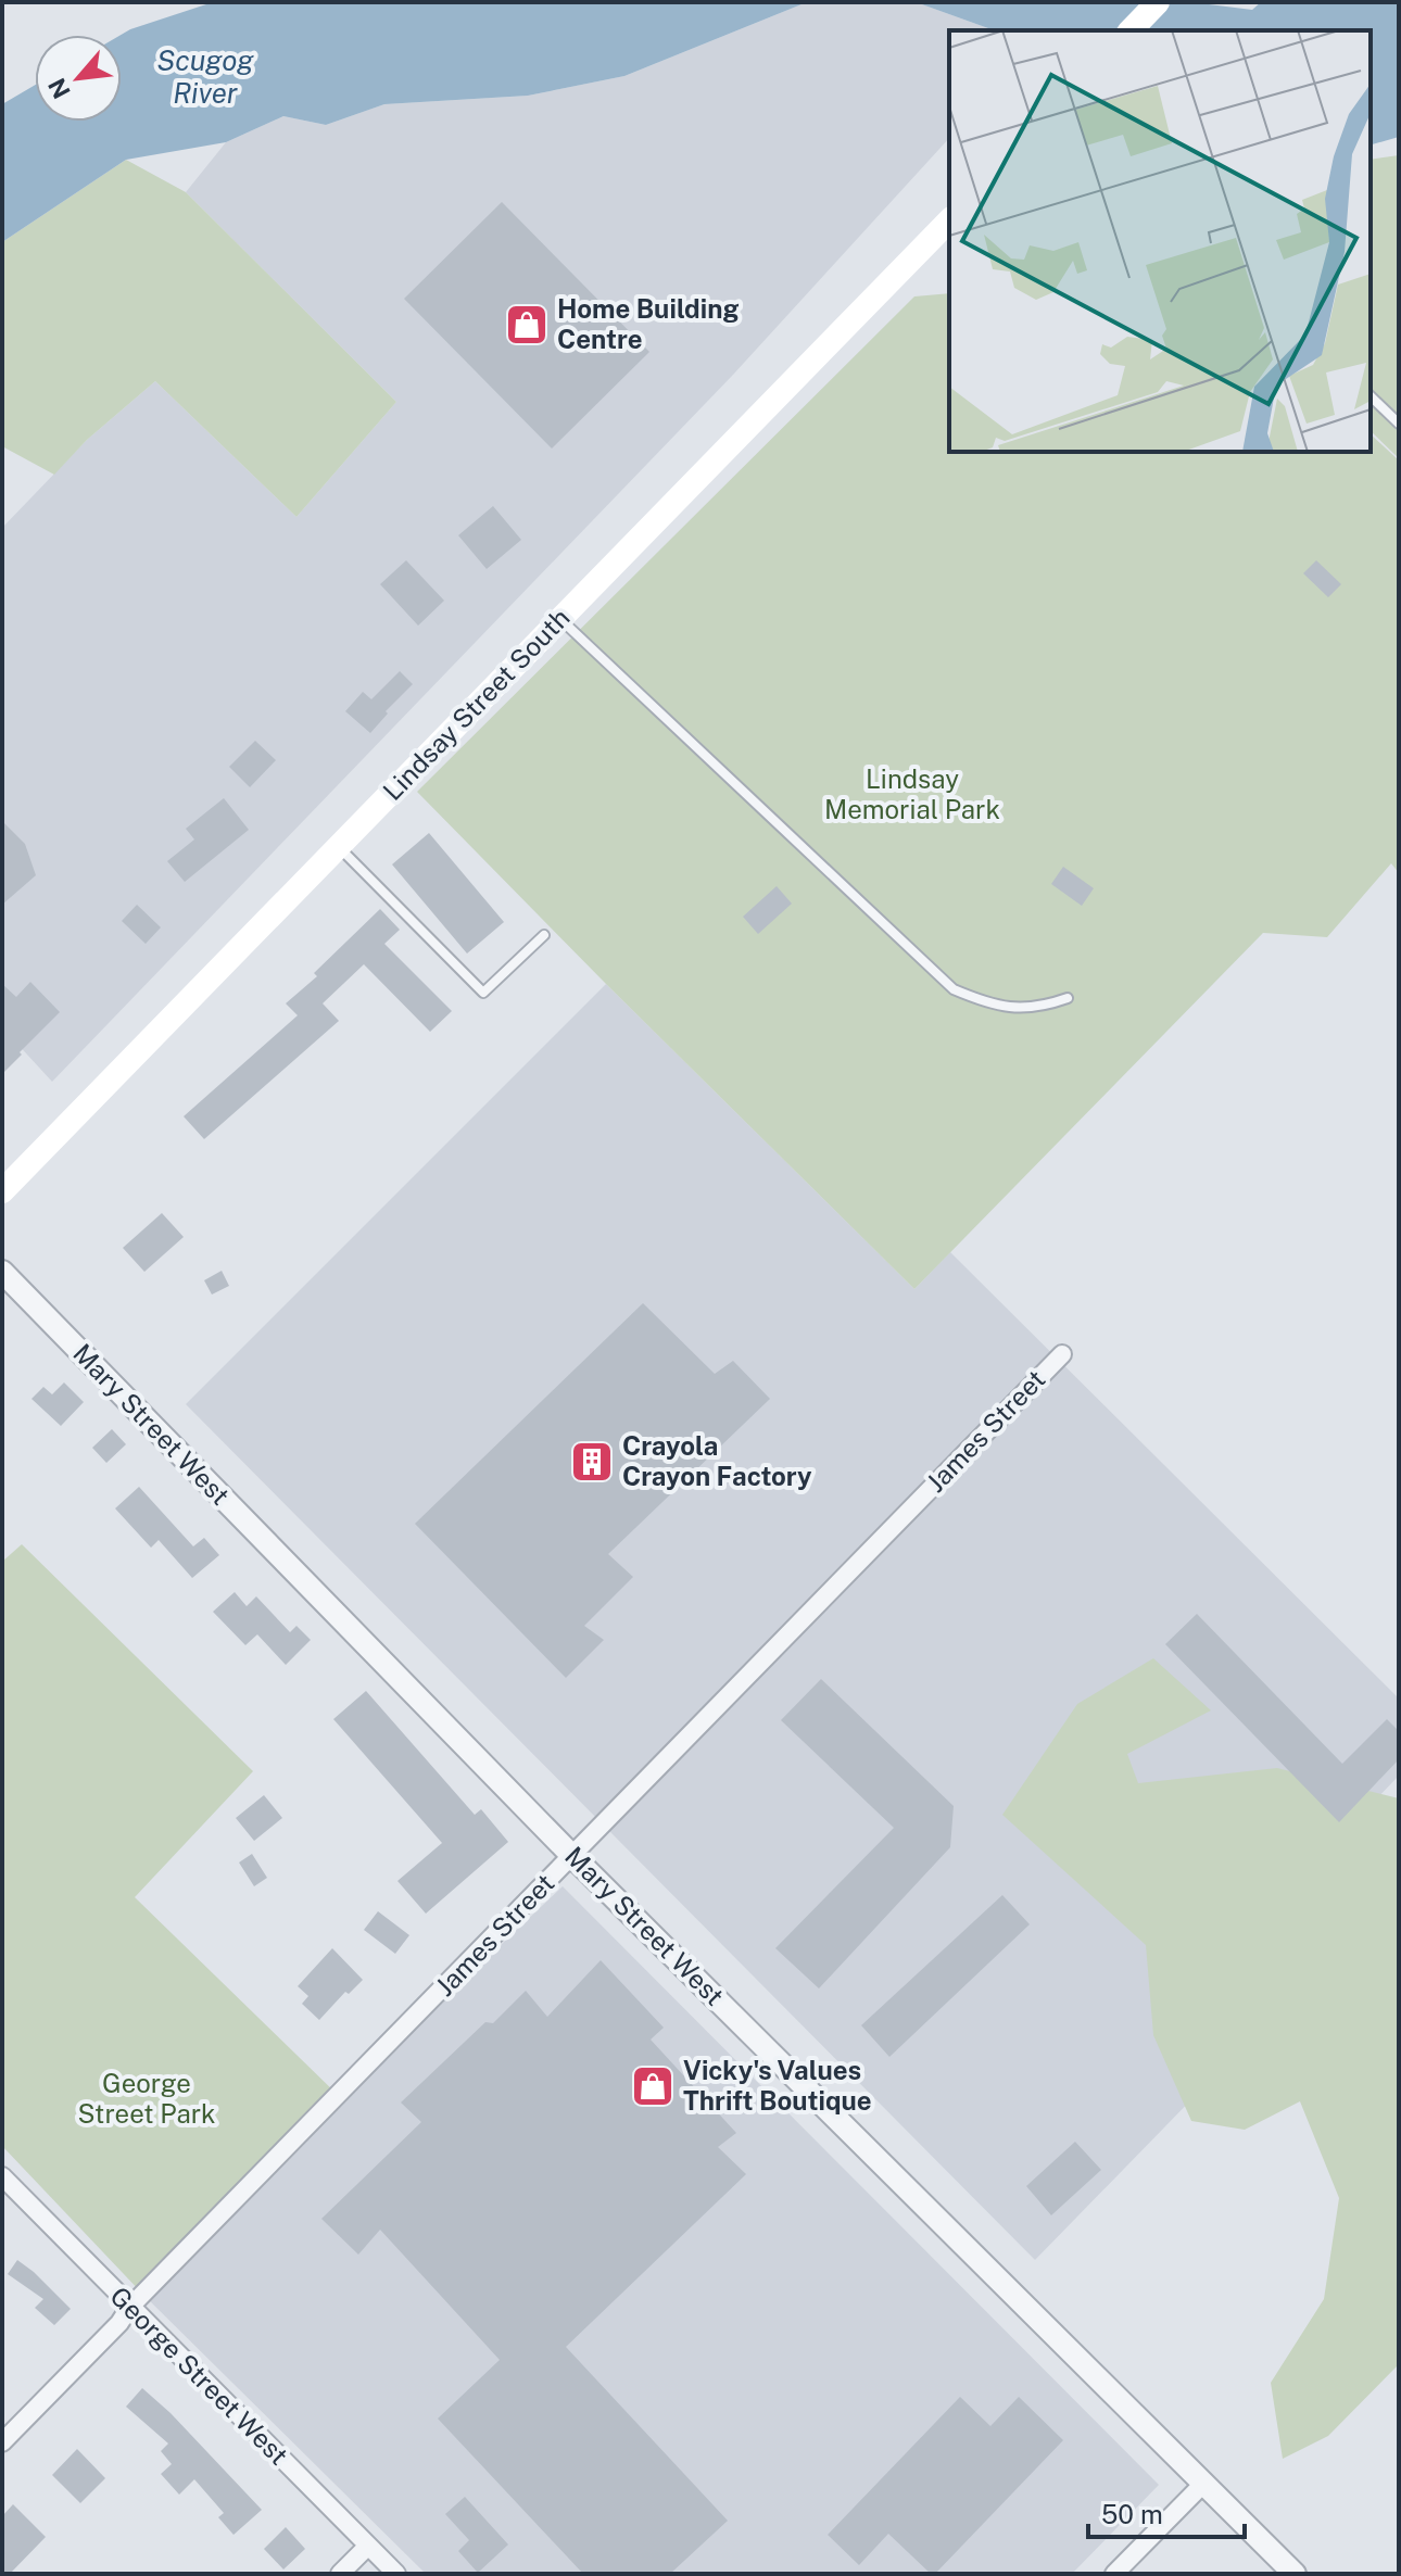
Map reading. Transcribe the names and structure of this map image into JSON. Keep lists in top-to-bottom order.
{
  "streets": {
    "main road": ["Lindsay Street South"],
    "street": ["Mary Street West", "James Street", "George Street West"]
  },
  "crossings": [
    ["Mary Street West", "James Street"],
    ["James Street", "George Street West"]
  ],
  "water": ["Scugog River"],
  "parks": ["Lindsay Memorial Park", "George Street Park"],
  "places": {
    "shop": ["Home Building Centre", "Vicky's Values Thrift Boutique"],
    "building": ["Crayola Crayon Factory"]
  },
  "scale_bar": "50 m",
  "north": "bottom left"
}
